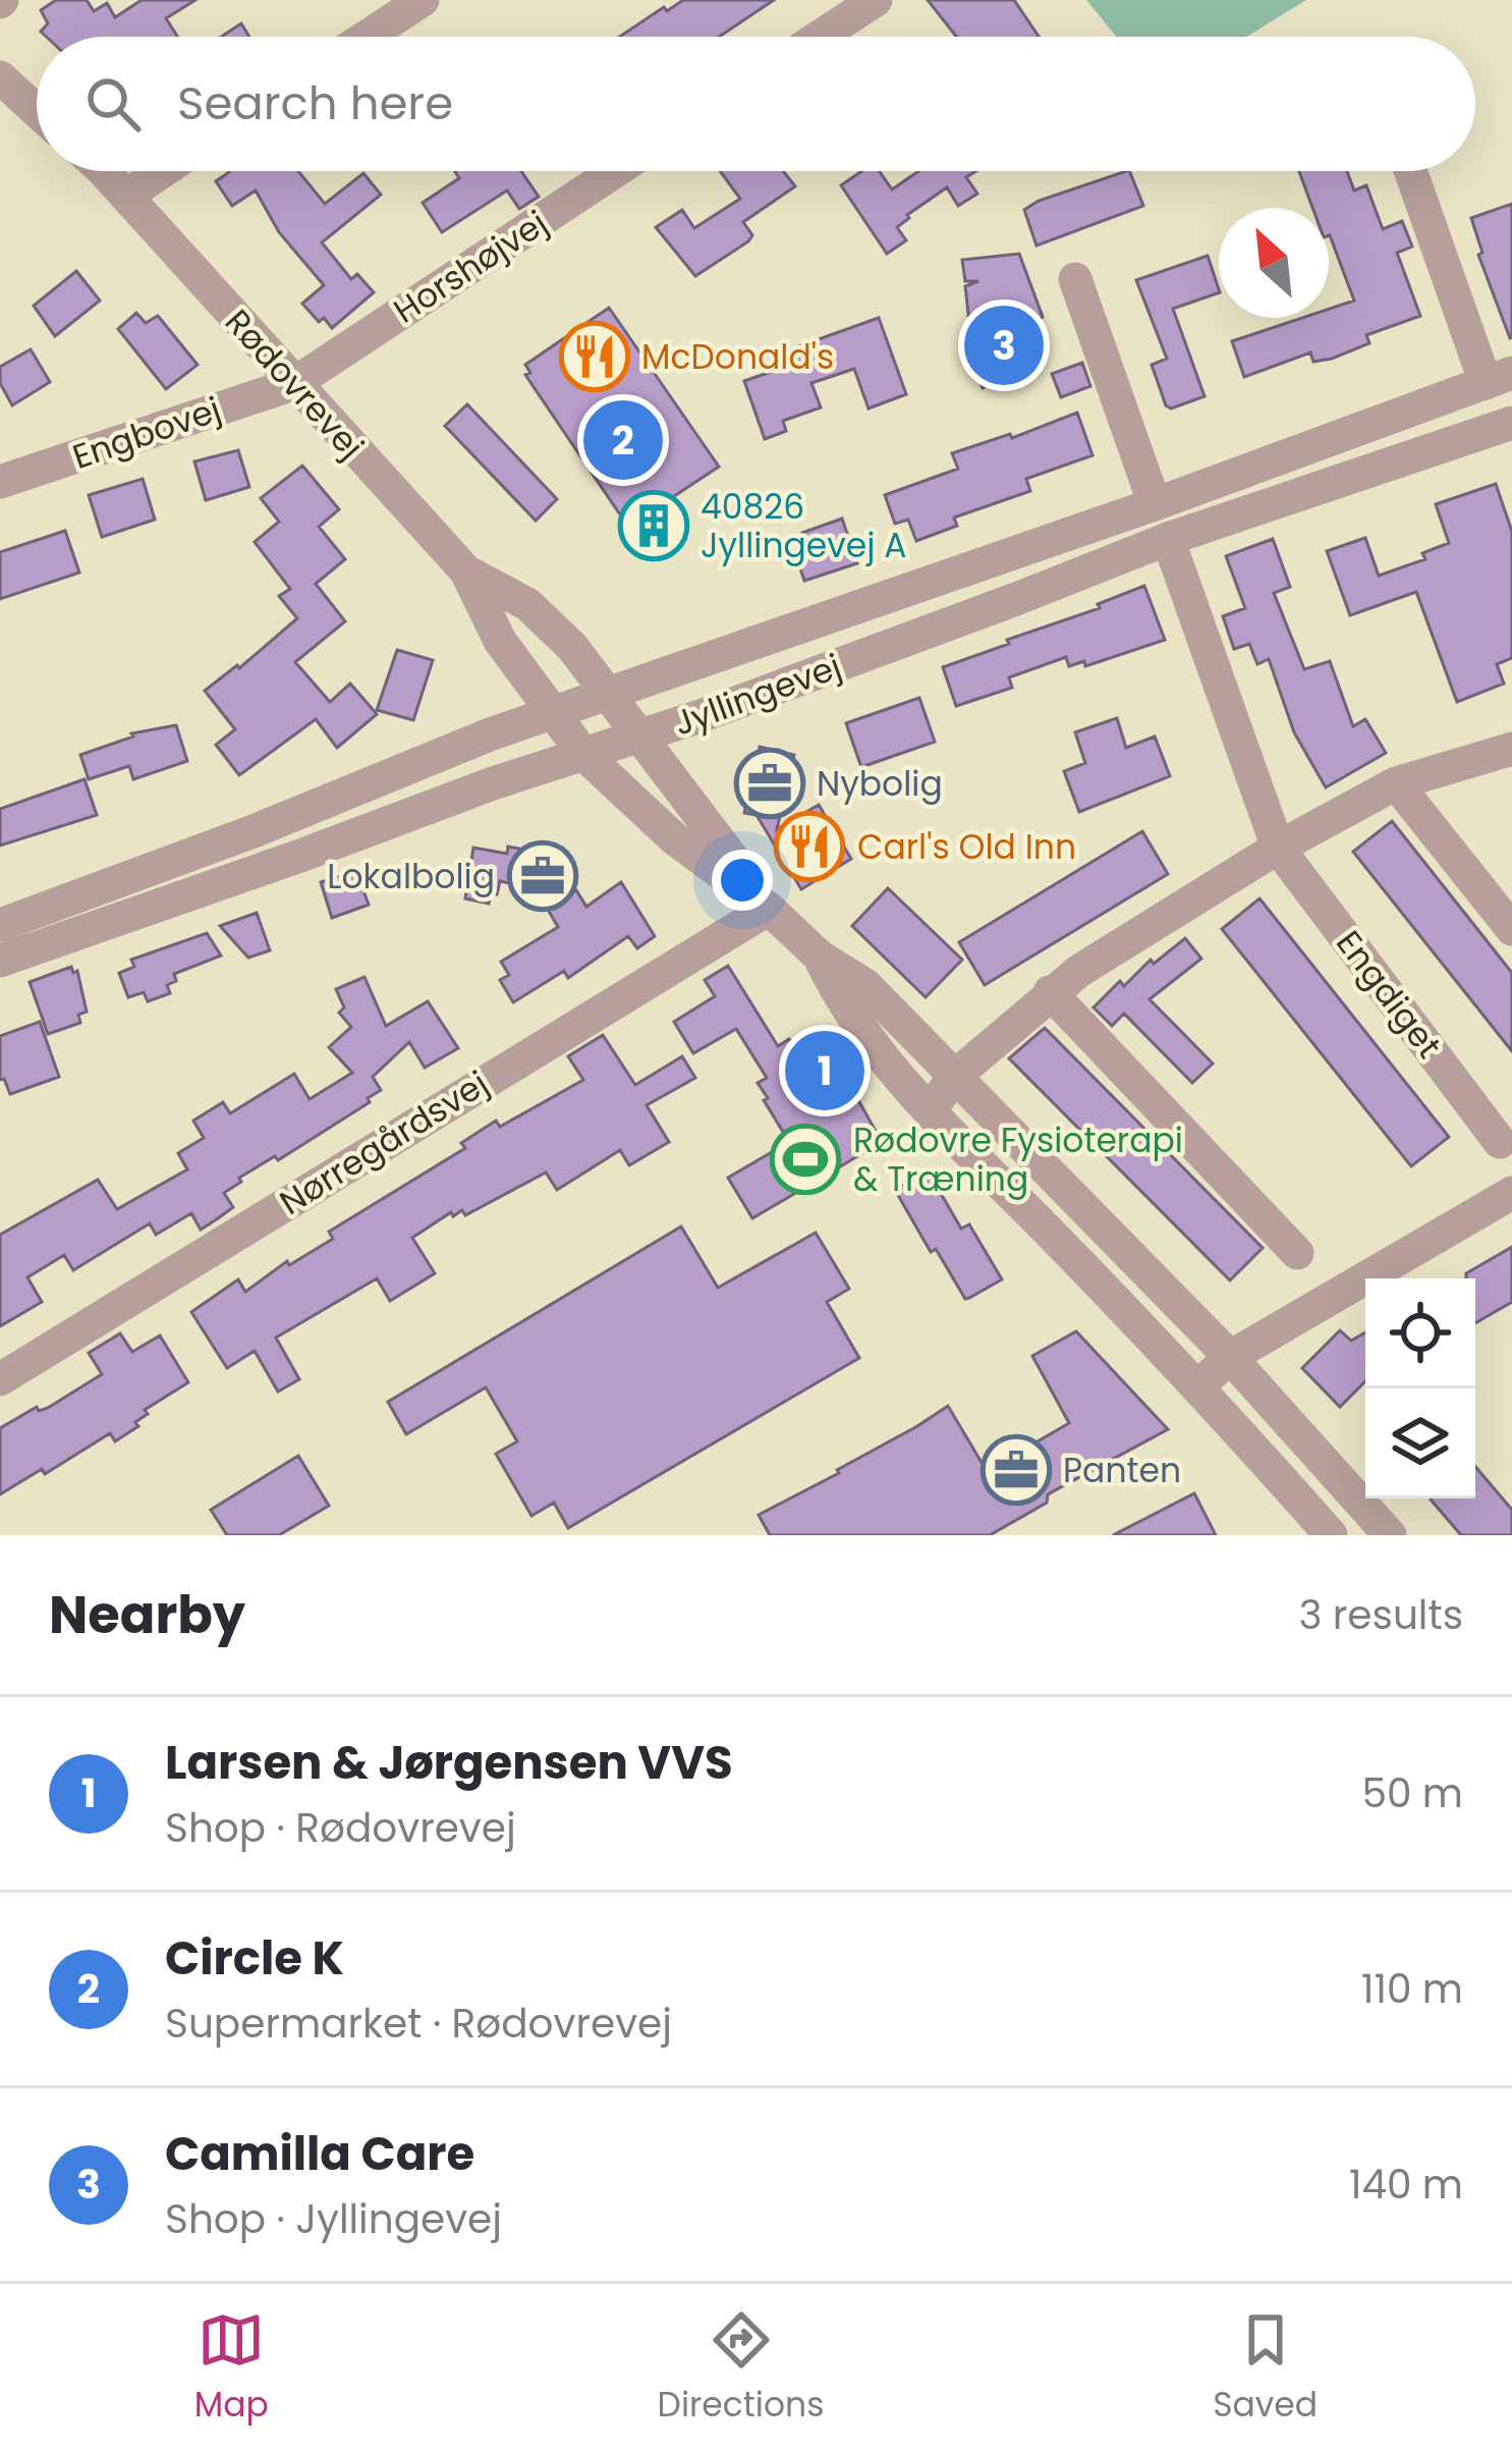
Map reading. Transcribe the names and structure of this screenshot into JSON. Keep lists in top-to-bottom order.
{
  "streets": {
    "street": [
      "Horshøjvej",
      "Rødovrevej",
      "Engbovej",
      "Jyllingevej",
      "Engdiget",
      "Nørregårdsvej"
    ]
  },
  "crossings": [
    ["Horshøjvej", "Rødovrevej"],
    ["Horshøjvej", "Engbovej"],
    ["Rødovrevej", "Engbovej"],
    ["Rødovrevej", "Jyllingevej"],
    ["Rødovrevej", "Nørregårdsvej"],
    ["Jyllingevej", "Engdiget"]
  ],
  "places": {
    "restaurant": ["McDonald's", "Carl's Old Inn"],
    "building": ["40826 Jyllingevej A"],
    "office": ["Nybolig", "Lokalbolig", "Panten"],
    "sports": ["Rødovre Fysioterapi & Træning"]
  },
  "north": "top left",
  "page": {
    "search": "Search here",
    "pins": ["3", "2", "1"],
    "heading": ["Nearby", "3 results"],
    "list": [
      {
        "mark": "1",
        "name": "Larsen & Jørgensen VVS",
        "note": "Shop · Rødovrevej",
        "value": "50 m"
      },
      {
        "mark": "2",
        "name": "Circle K",
        "note": "Supermarket · Rødovrevej",
        "value": "110 m"
      },
      {
        "mark": "3",
        "name": "Camilla Care",
        "note": "Shop · Jyllingevej",
        "value": "140 m"
      }
    ],
    "nav": ["Map", "Directions", "Saved"]
  }
}
